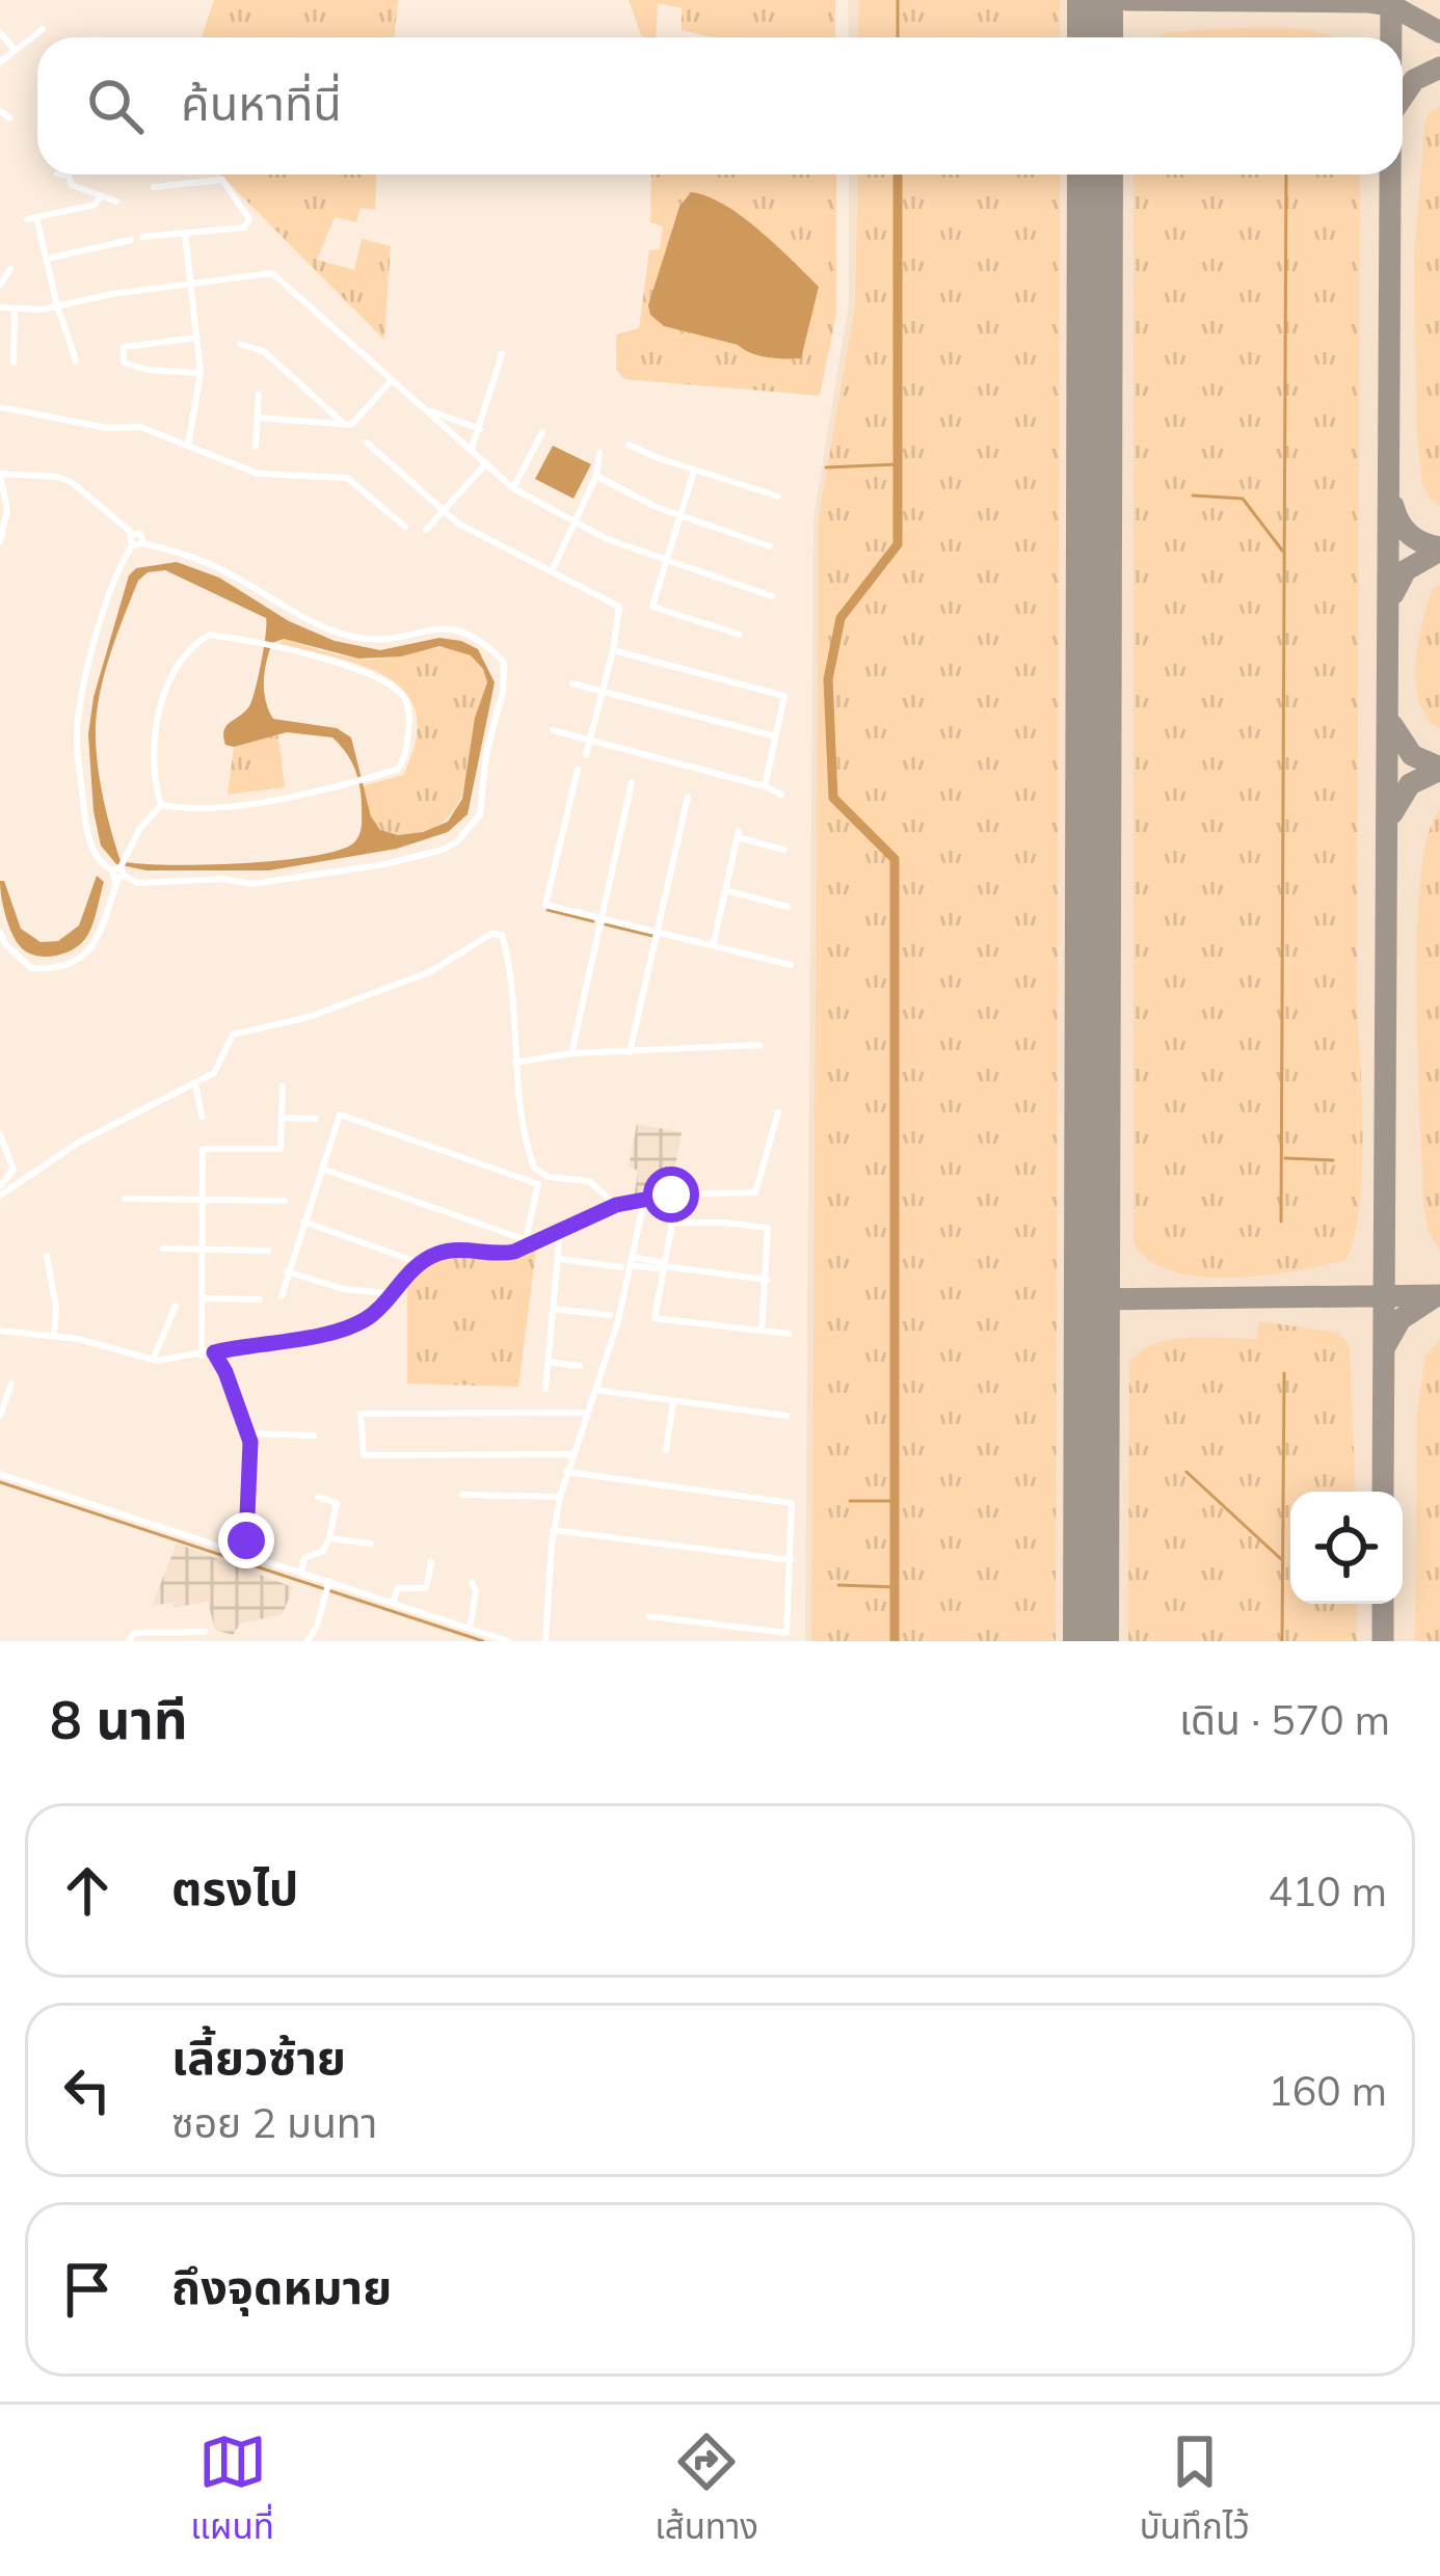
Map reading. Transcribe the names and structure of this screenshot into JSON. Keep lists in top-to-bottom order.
{
  "page": {
    "search": "ค้นหาที่นี่",
    "heading": ["8 นาที", "เดิน · 570 m"],
    "list": [
      ["ตรงไป", "410 m"],
      ["เลี้ยวซ้าย", "ซอย 2 มนทา", "160 m"],
      "ถึงจุดหมาย"
    ],
    "nav": ["แผนที่", "เส้นทาง", "บันทึกไว้"]
  }
}
